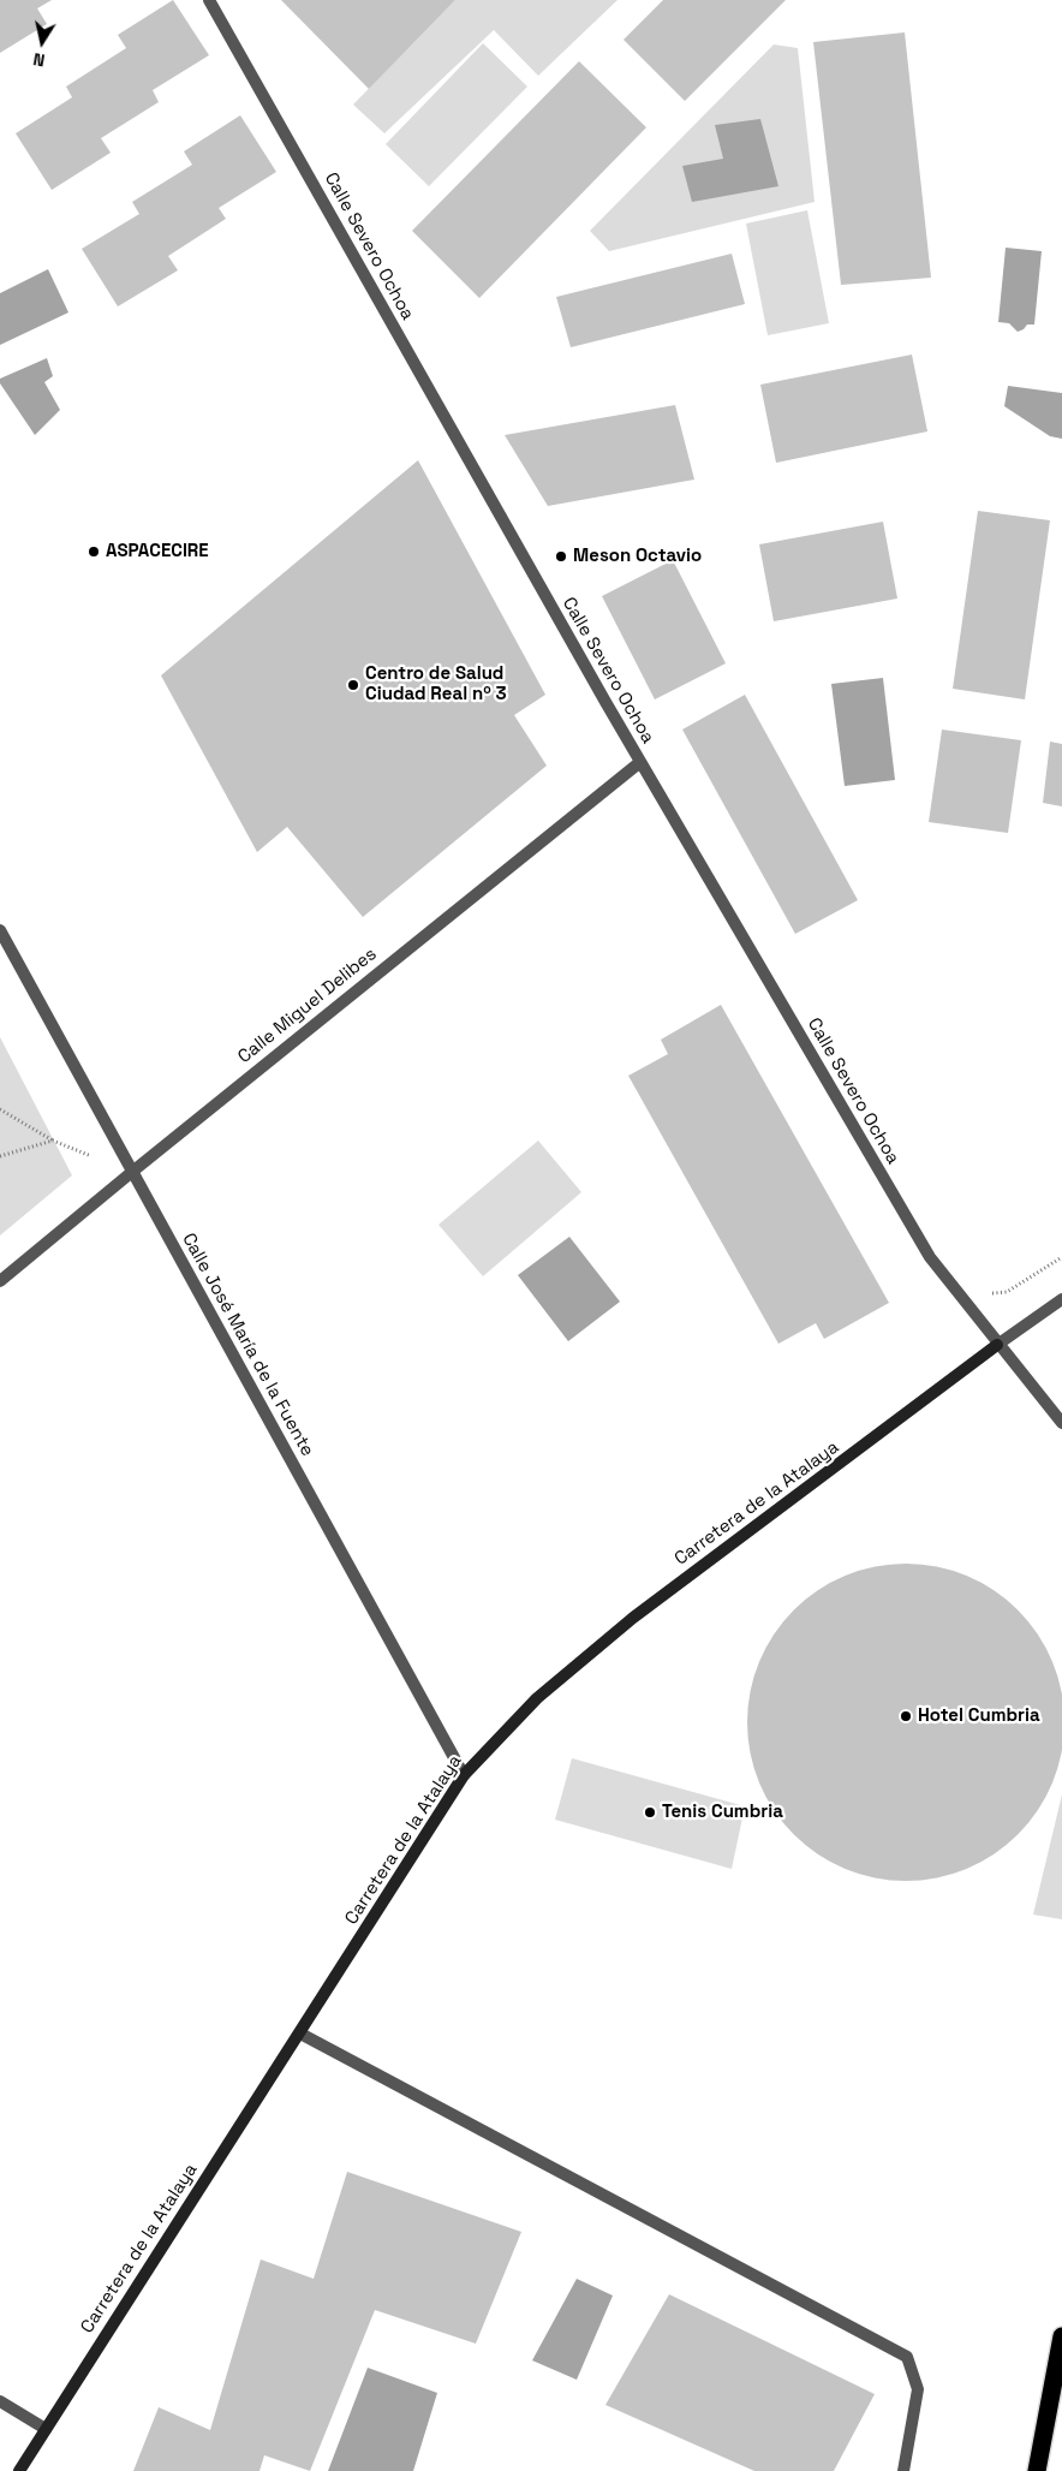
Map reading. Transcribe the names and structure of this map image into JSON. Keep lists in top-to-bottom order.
{
  "streets": {
    "street": [
      "Calle Severo Ochoa",
      "Calle Miguel Delibes",
      "Calle José María de la Fuente",
      "Carretera de la Atalaya"
    ]
  },
  "crossings": [
    ["Calle Severo Ochoa", "Calle Miguel Delibes"],
    ["Calle Severo Ochoa", "Carretera de la Atalaya"],
    ["Calle Miguel Delibes", "Calle José María de la Fuente"],
    ["Calle José María de la Fuente", "Carretera de la Atalaya"]
  ],
  "places": [
    "ASPACECIRE",
    "Meson Octavio",
    "Centro de Salud Ciudad Real nº 3",
    "Hotel Cumbria",
    "Tenis Cumbria"
  ],
  "north": "bottom"
}
